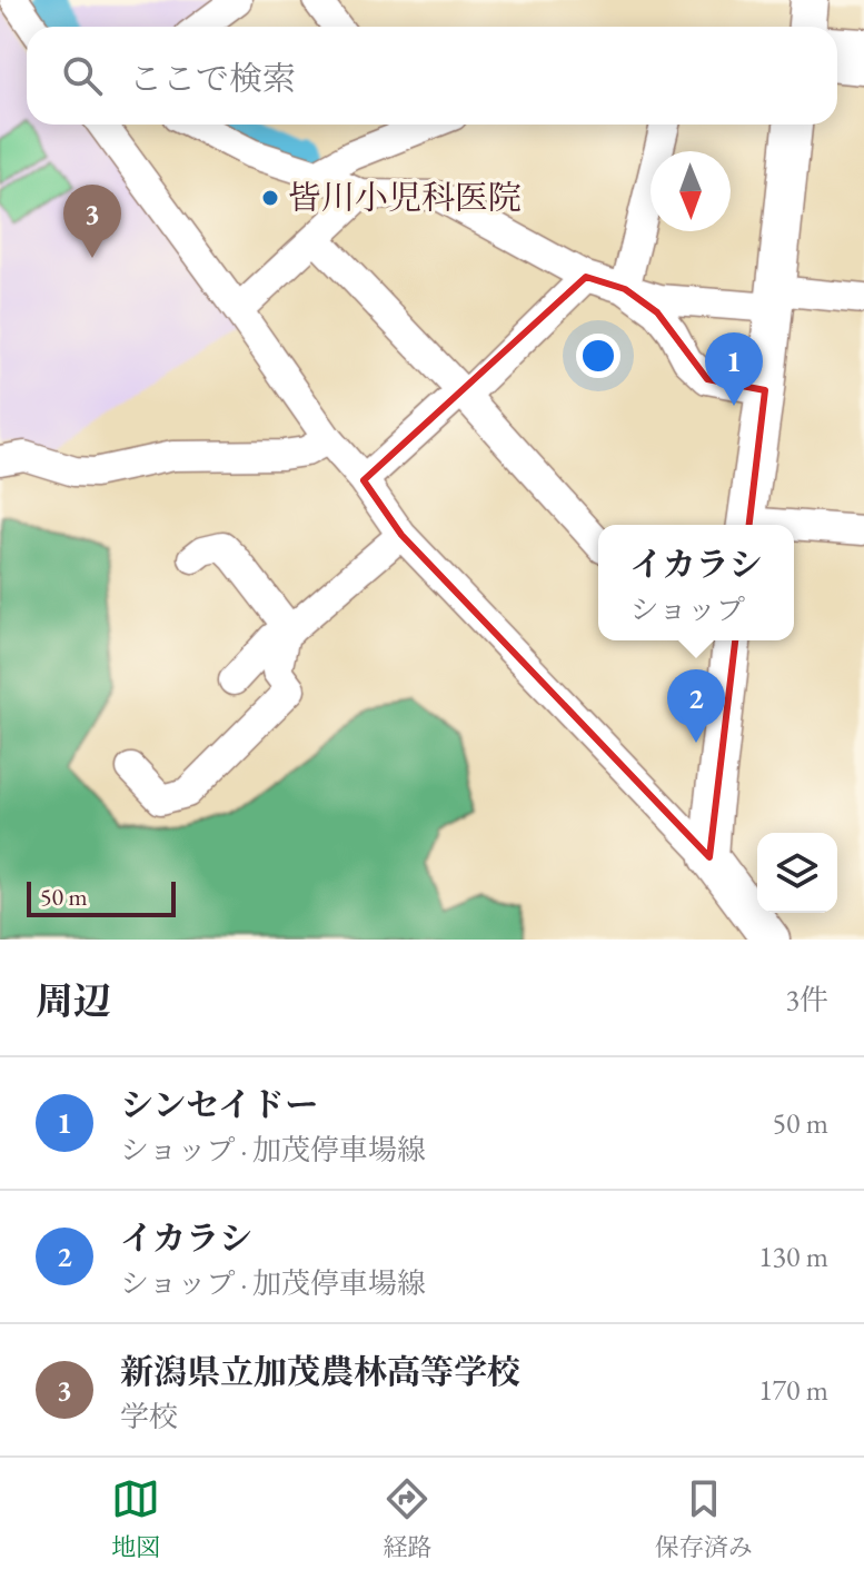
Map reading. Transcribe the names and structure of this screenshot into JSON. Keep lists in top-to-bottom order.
{
  "places": ["皆川小児科医院"],
  "scale_bar": "50 m",
  "north": "bottom",
  "page": {
    "search": "ここで検索",
    "pins": ["3", "1", "2"],
    "popup": ["イカラシ", "ショップ"],
    "scale": "50 m",
    "heading": ["周辺", "3件"],
    "list": [
      {
        "mark": "1",
        "name": "シンセイドー",
        "note": "ショップ · 加茂停車場線",
        "value": "50 m"
      },
      {
        "mark": "2",
        "name": "イカラシ",
        "note": "ショップ · 加茂停車場線",
        "value": "130 m"
      },
      {
        "mark": "3",
        "name": "新潟県立加茂農林高等学校",
        "note": "学校",
        "value": "170 m"
      }
    ],
    "nav": ["地図", "経路", "保存済み"]
  }
}
